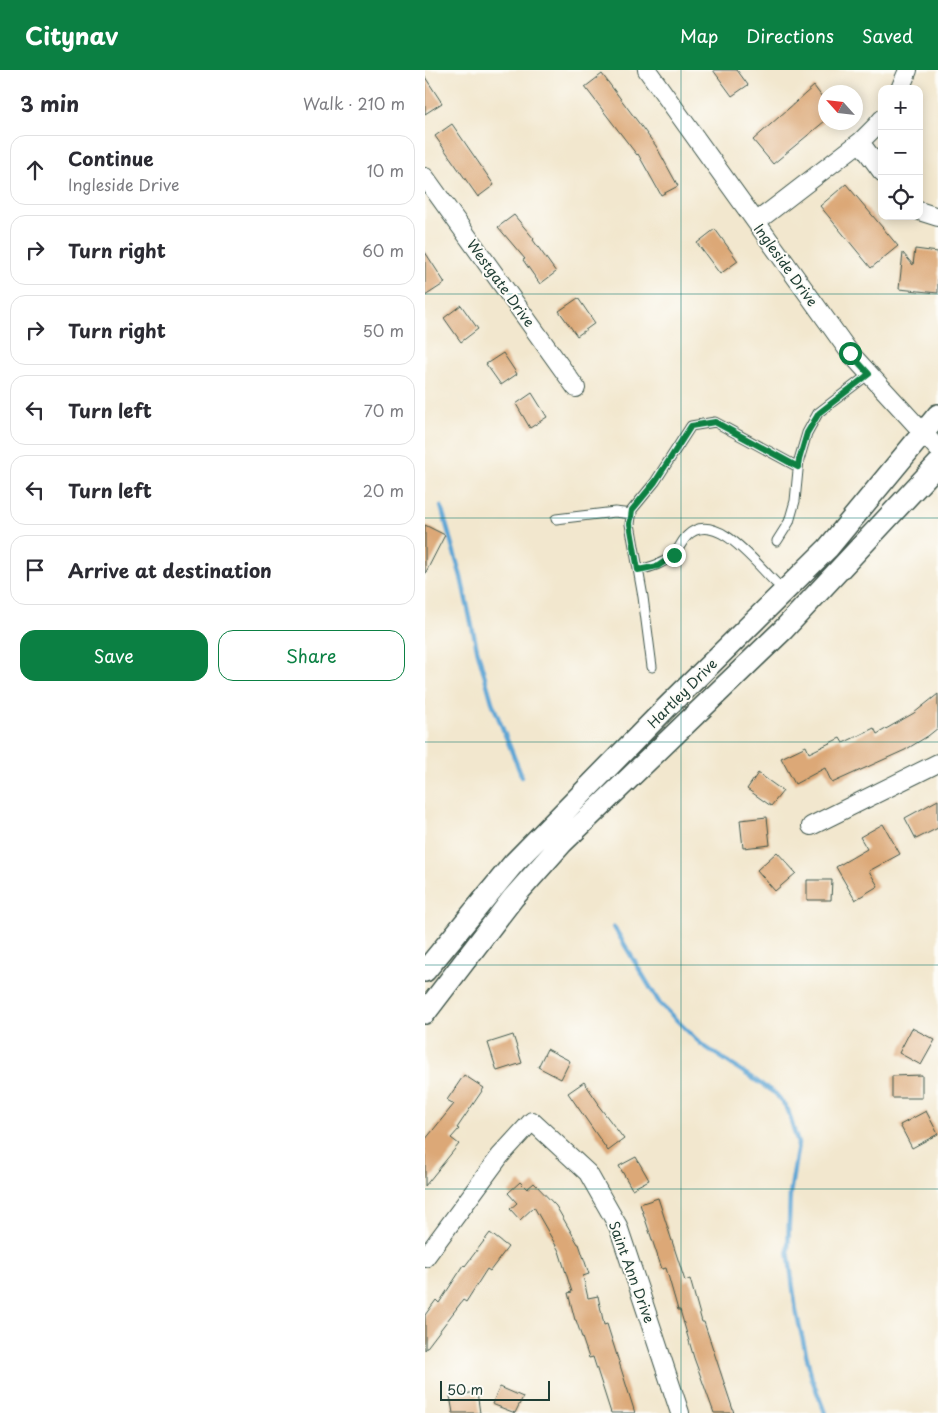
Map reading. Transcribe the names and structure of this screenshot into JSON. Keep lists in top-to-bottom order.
{
  "streets": {
    "street": [
      "Ingleside Drive",
      "Westgate Drive",
      "Hartley Drive",
      "Saint Ann Drive"
    ]
  },
  "crossings": [
    ["Ingleside Drive", "Hartley Drive"]
  ],
  "scale_bar": "50 m",
  "north": "top left",
  "page": {
    "header": "Citynav",
    "nav": ["Map", "Directions", "Saved"],
    "heading": ["3 min", "Walk · 210 m"],
    "map_buttons": ["+", "−"],
    "list": [
      ["Continue", "Ingleside Drive", "10 m"],
      ["Turn right", "60 m"],
      ["Turn right", "50 m"],
      ["Turn left", "70 m"],
      ["Turn left", "20 m"],
      "Arrive at destination"
    ],
    "buttons": ["Save", "Share"],
    "scale": "50 m"
  }
}
